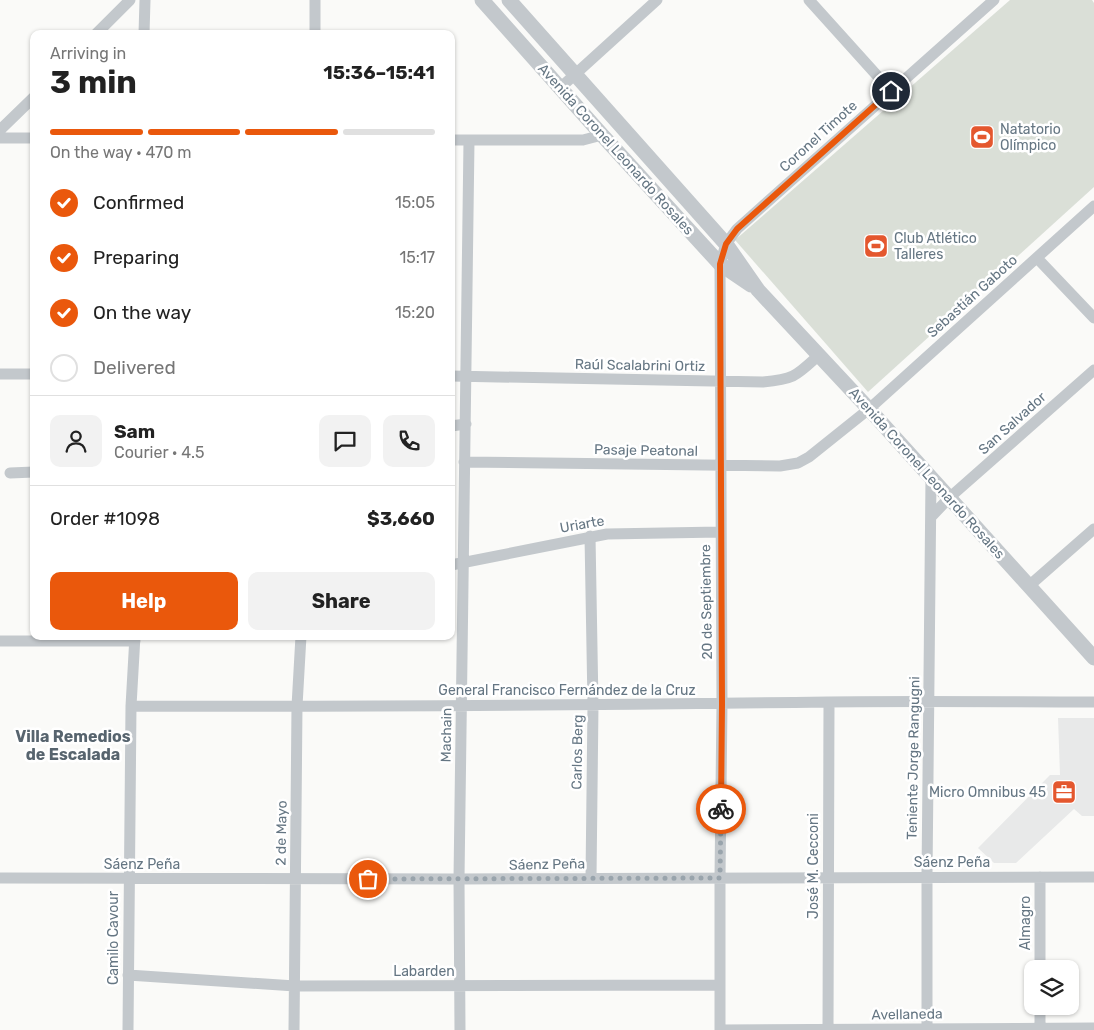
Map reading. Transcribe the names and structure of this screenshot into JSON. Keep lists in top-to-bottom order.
{
  "streets": {
    "street": [
      "Coronel Timote",
      "Avenida Coronel Leonardo Rosales",
      "Sebastián Gaboto",
      "Raúl Scalabrini Ortiz",
      "San Salvador",
      "Pasaje Peatonal",
      "Uriarte",
      "20 de Septiembre",
      "General Francisco Fernández de la Cruz",
      "Machain",
      "Carlos Berg",
      "Teniente Jorge Rangugni",
      "2 de Mayo",
      "Sáenz Peña",
      "José M. Cecconi",
      "Almagro",
      "Camilo Cavour",
      "Labarden",
      "Avellaneda"
    ]
  },
  "crossings": [
    ["Coronel Timote", "Avenida Coronel Leonardo Rosales"],
    ["Coronel Timote", "20 de Septiembre"],
    ["Avenida Coronel Leonardo Rosales", "Sebastián Gaboto"],
    ["Avenida Coronel Leonardo Rosales", "Raúl Scalabrini Ortiz"],
    ["Avenida Coronel Leonardo Rosales", "San Salvador"],
    ["Avenida Coronel Leonardo Rosales", "Pasaje Peatonal"],
    ["Avenida Coronel Leonardo Rosales", "20 de Septiembre"],
    ["Avenida Coronel Leonardo Rosales", "Teniente Jorge Rangugni"],
    ["Sebastián Gaboto", "Pasaje Peatonal"],
    ["Raúl Scalabrini Ortiz", "20 de Septiembre"],
    ["Raúl Scalabrini Ortiz", "Machain"],
    ["Pasaje Peatonal", "20 de Septiembre"],
    ["Pasaje Peatonal", "Machain"],
    ["Uriarte", "20 de Septiembre"],
    ["Uriarte", "Machain"],
    ["Uriarte", "Carlos Berg"],
    ["20 de Septiembre", "General Francisco Fernández de la Cruz"],
    ["20 de Septiembre", "Sáenz Peña"],
    ["20 de Septiembre", "Labarden"],
    ["20 de Septiembre", "Avellaneda"],
    ["General Francisco Fernández de la Cruz", "Machain"],
    ["General Francisco Fernández de la Cruz", "Carlos Berg"],
    ["General Francisco Fernández de la Cruz", "Teniente Jorge Rangugni"],
    ["General Francisco Fernández de la Cruz", "2 de Mayo"],
    ["General Francisco Fernández de la Cruz", "José M. Cecconi"],
    ["General Francisco Fernández de la Cruz", "Camilo Cavour"],
    ["Machain", "Sáenz Peña"],
    ["Machain", "Labarden"],
    ["Carlos Berg", "Sáenz Peña"],
    ["Teniente Jorge Rangugni", "Sáenz Peña"],
    ["Teniente Jorge Rangugni", "Avellaneda"],
    ["2 de Mayo", "Sáenz Peña"],
    ["2 de Mayo", "Labarden"],
    ["Sáenz Peña", "José M. Cecconi"],
    ["Sáenz Peña", "Almagro"],
    ["Sáenz Peña", "Camilo Cavour"],
    ["José M. Cecconi", "Avellaneda"],
    ["Camilo Cavour", "Labarden"]
  ],
  "districts": ["Villa Remedios de Escalada"],
  "places": {
    "sports": ["Natatorio Olímpico", "Club Atlético Talleres"],
    "office": ["Micro Omnibus 45"]
  },
  "page": {
    "heading": ["3 min", "Arriving in", "15:36–15:41"],
    "panel": [
      "Sam",
      "Courier · 4.5",
      "Order #1098",
      "$3,660"
    ],
    "bar": "On the way · 470 m",
    "list": [
      ["Confirmed", "15:05"],
      ["Preparing", "15:17"],
      ["On the way", "15:20"],
      "Delivered"
    ],
    "buttons": ["Help", "Share"]
  }
}
